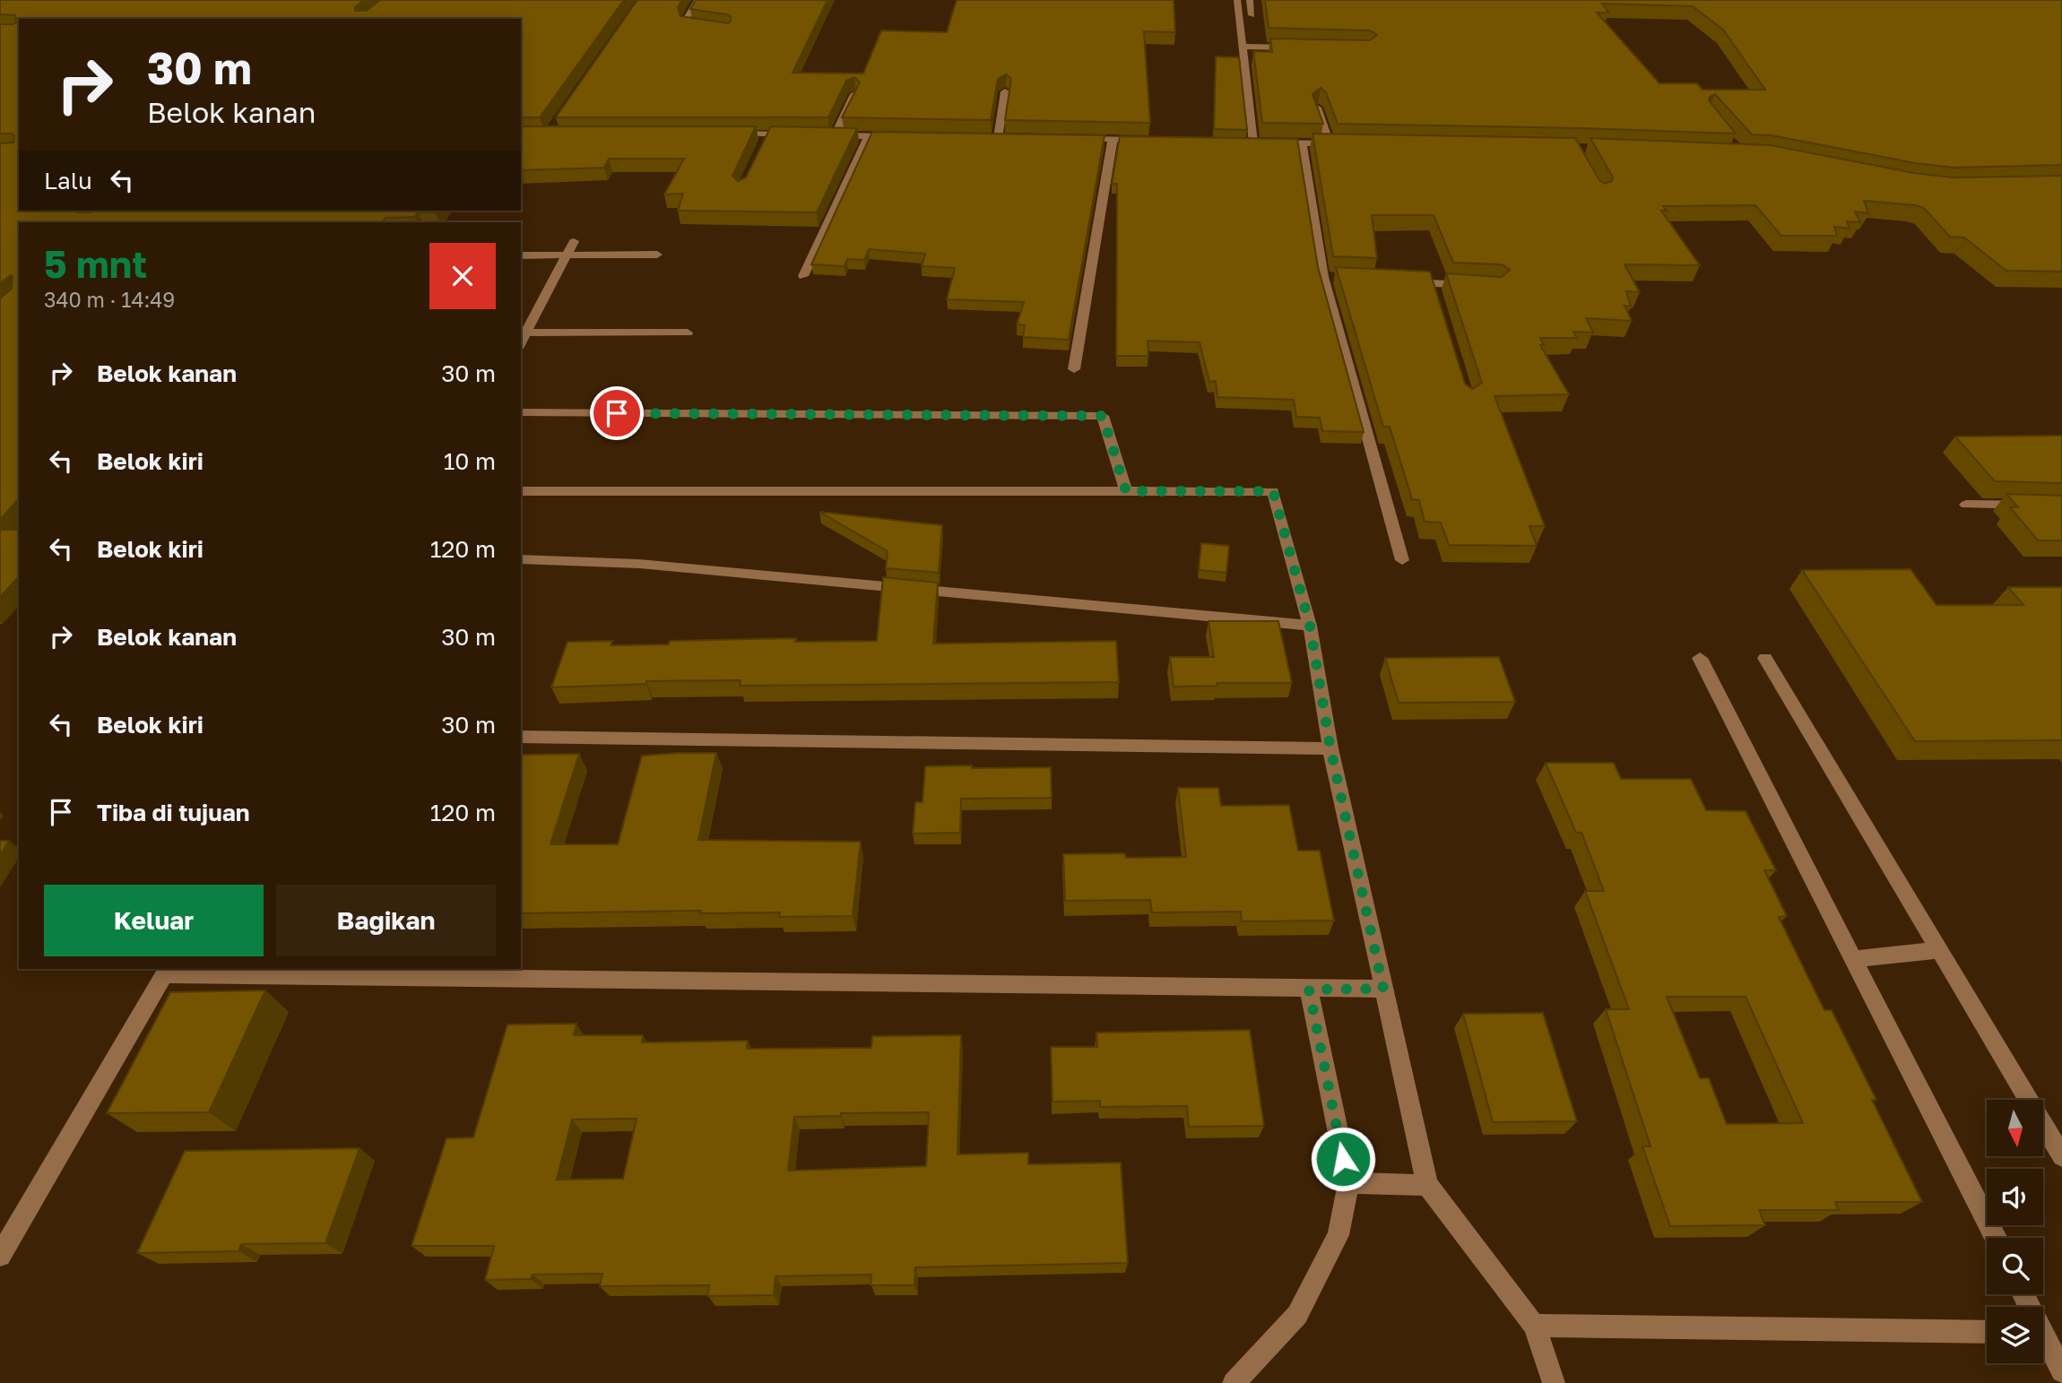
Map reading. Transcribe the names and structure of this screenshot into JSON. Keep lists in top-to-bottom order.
{
  "north": "bottom",
  "page": {
    "turn": ["30 m", "Belok kanan"],
    "then": "Lalu",
    "heading": ["5 mnt", "340 m · 14:49"],
    "list": [
      {
        "name": "Belok kanan",
        "value": "30 m"
      },
      {
        "name": "Belok kiri",
        "value": "10 m"
      },
      {
        "name": "Belok kiri",
        "value": "120 m"
      },
      {
        "name": "Belok kanan",
        "value": "30 m"
      },
      {
        "name": "Belok kiri",
        "value": "30 m"
      },
      {
        "name": "Tiba di tujuan",
        "value": "120 m"
      }
    ],
    "buttons": ["Keluar", "Bagikan"]
  }
}
